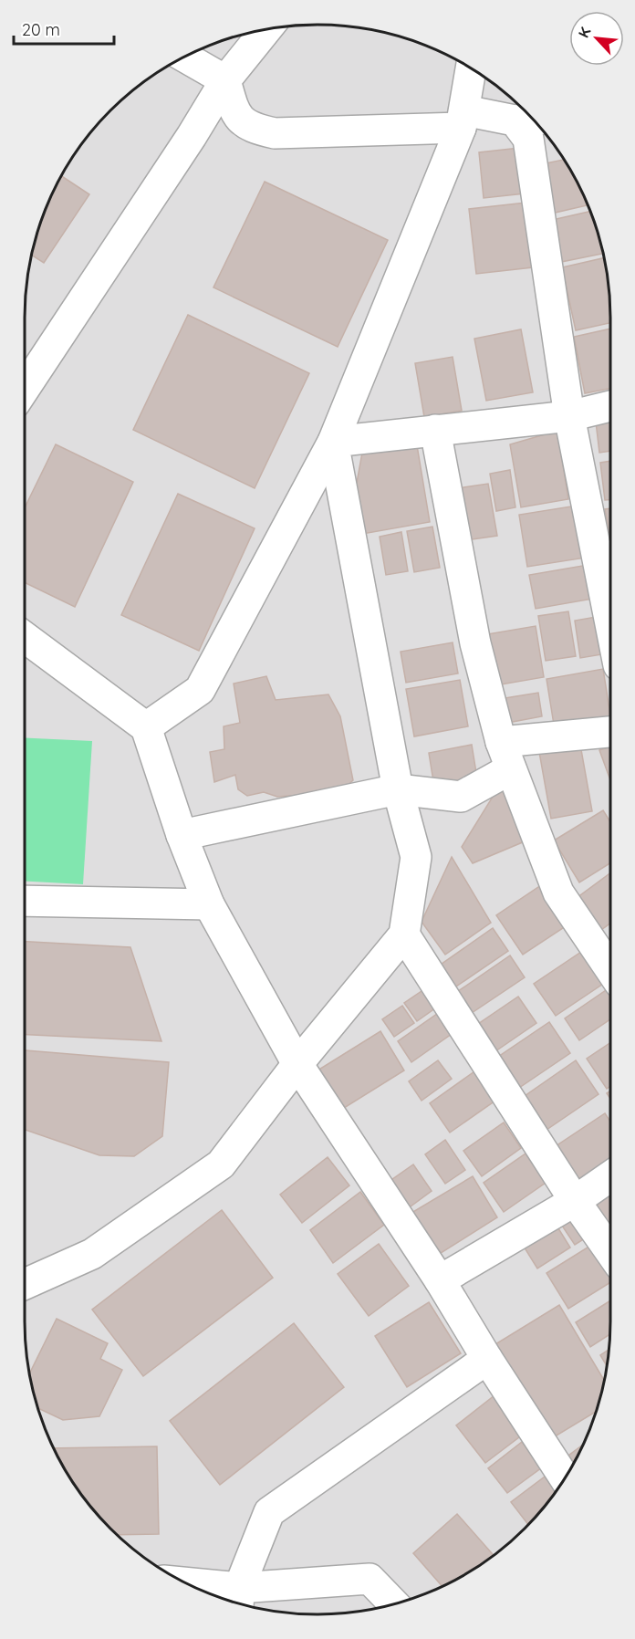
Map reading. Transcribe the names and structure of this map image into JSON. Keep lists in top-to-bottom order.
{
  "scale_bar": "20 m",
  "north": "top left"
}
